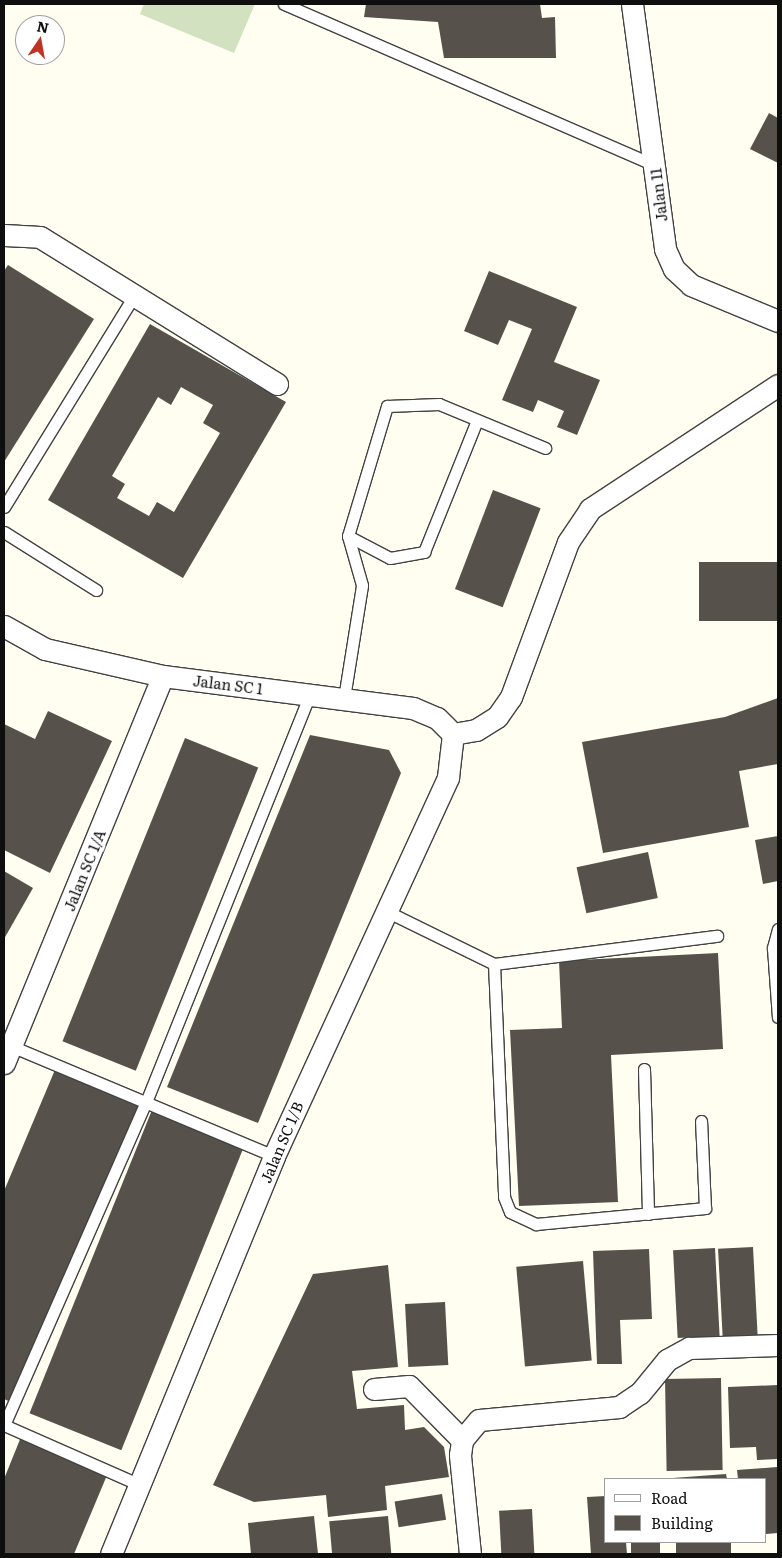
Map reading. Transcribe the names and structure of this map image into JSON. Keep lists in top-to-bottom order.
{
  "streets": {
    "street": [
      "Jalan 11",
      "Jalan SC 1",
      "Jalan SC 1/A",
      "Jalan SC 1/B"
    ]
  },
  "crossings": [
    ["Jalan SC 1", "Jalan SC 1/A"],
    ["Jalan SC 1", "Jalan SC 1/B"]
  ],
  "legend": ["Road", "Building"],
  "north": "top"
}
